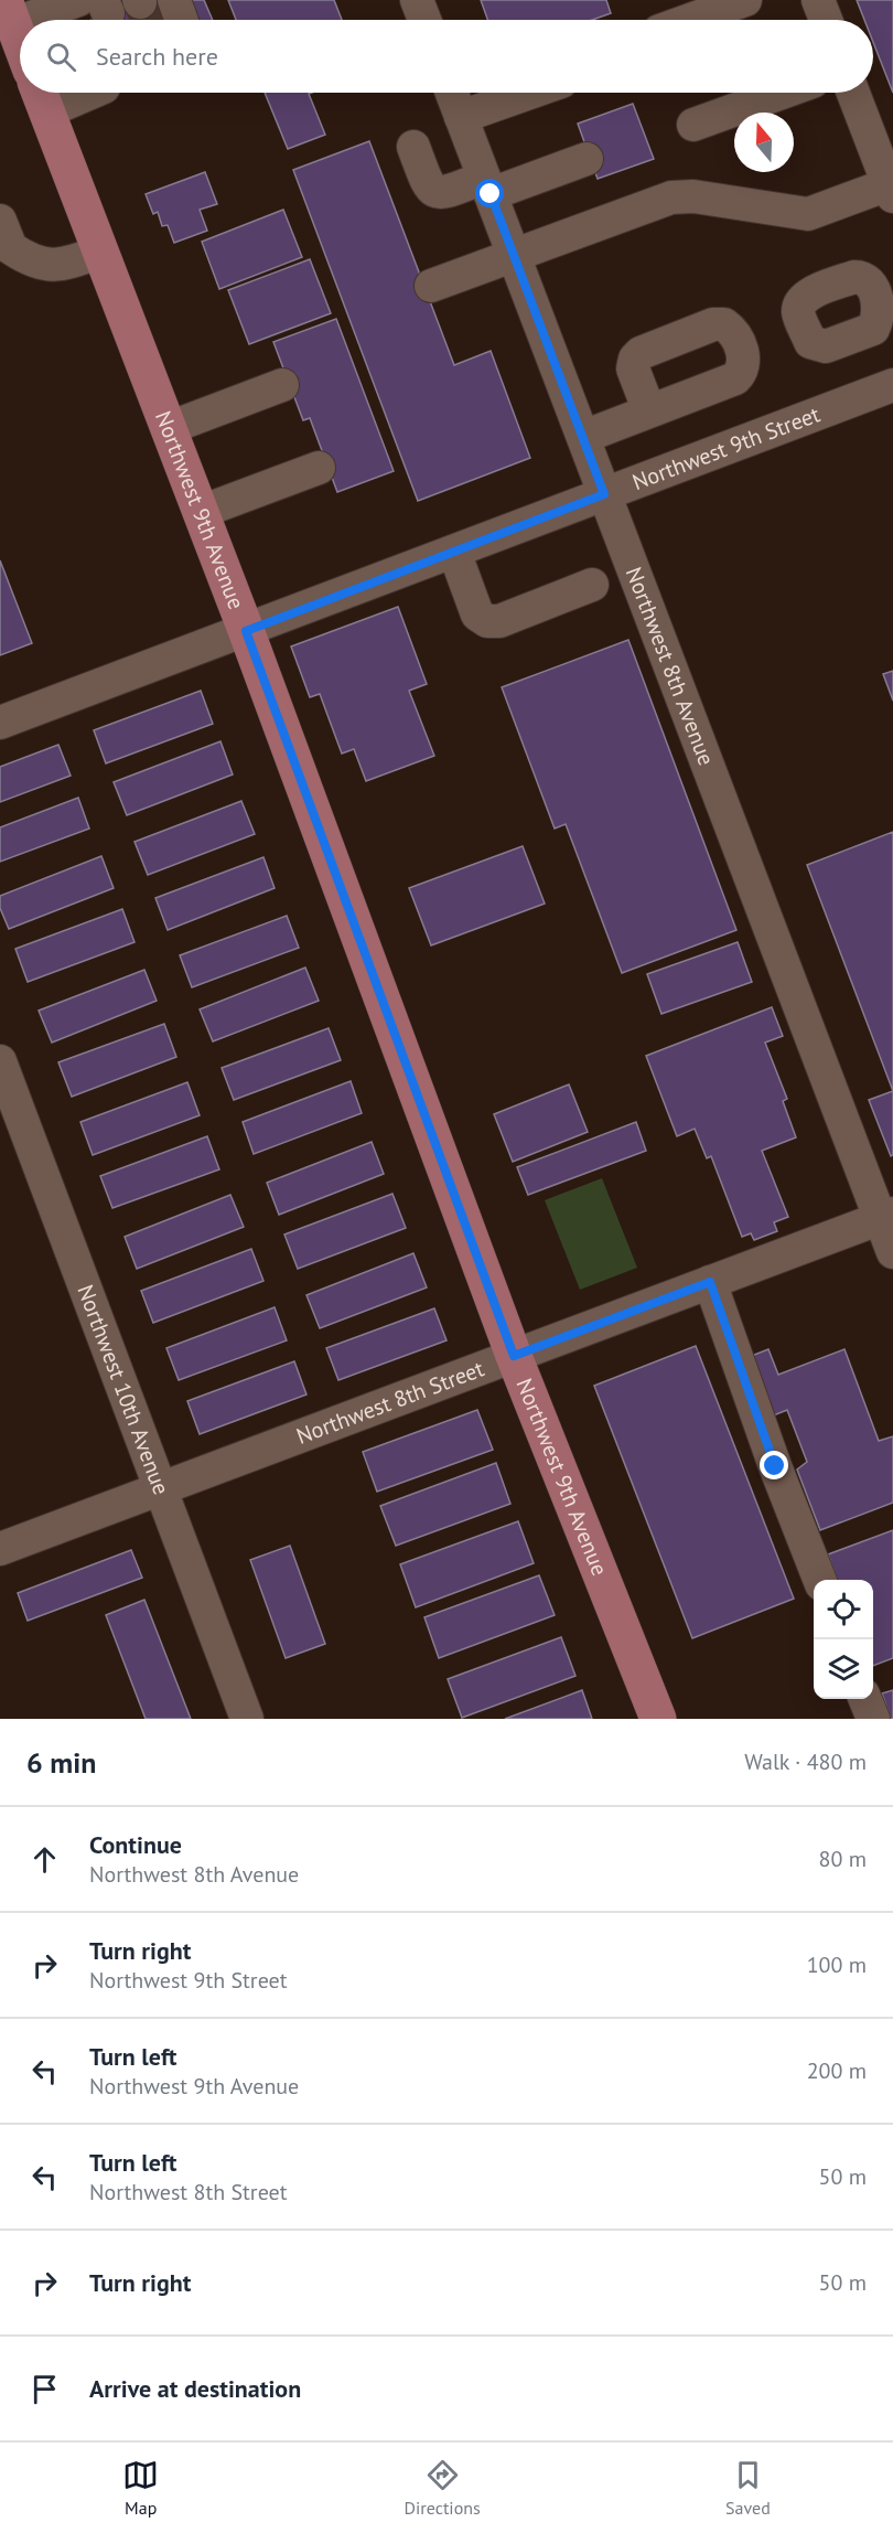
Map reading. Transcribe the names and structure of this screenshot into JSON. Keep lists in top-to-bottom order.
{
  "streets": {
    "main road": ["Northwest 9th Avenue"],
    "street": [
      "Northwest 9th Street",
      "Northwest 8th Avenue",
      "Northwest 10th Avenue",
      "Northwest 8th Street"
    ]
  },
  "crossings": [
    ["Northwest 9th Street", "Northwest 9th Avenue"],
    ["Northwest 9th Street", "Northwest 8th Avenue"],
    ["Northwest 9th Avenue", "Northwest 8th Street"],
    ["Northwest 8th Avenue", "Northwest 8th Street"],
    ["Northwest 10th Avenue", "Northwest 8th Street"]
  ],
  "north": "top",
  "page": {
    "search": "Search here",
    "heading": ["6 min", "Walk · 480 m"],
    "list": [
      ["Continue", "Northwest 8th Avenue", "80 m"],
      ["Turn right", "Northwest 9th Street", "100 m"],
      ["Turn left", "Northwest 9th Avenue", "200 m"],
      ["Turn left", "Northwest 8th Street", "50 m"],
      ["Turn right", "50 m"],
      "Arrive at destination"
    ],
    "nav": ["Map", "Directions", "Saved"]
  }
}
